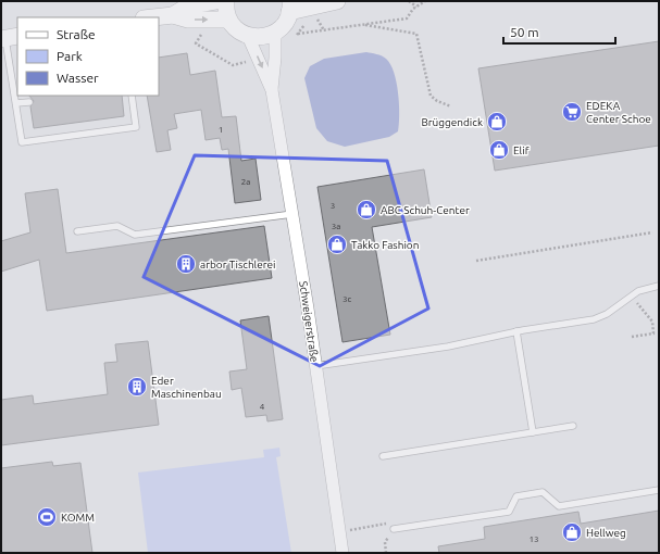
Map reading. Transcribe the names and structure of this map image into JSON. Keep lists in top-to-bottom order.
{
  "streets": {
    "street": ["Schweigerstraße"]
  },
  "places": {
    "supermarket": ["EDEKA Center Schoe"],
    "shop": [
      "Brüggendick",
      "Elif",
      "ABC Schuh-Center",
      "Takko Fashion",
      "Hellweg"
    ],
    "building": ["arbor Tischlerei", "Eder Maschinenbau"],
    "sports": ["KOMM"]
  },
  "house_numbers": [
    "1",
    "2a",
    "3",
    "3a",
    "3c",
    "4",
    "13"
  ],
  "legend": ["Straße", "Park", "Wasser"],
  "scale_bar": "50 m"
}
